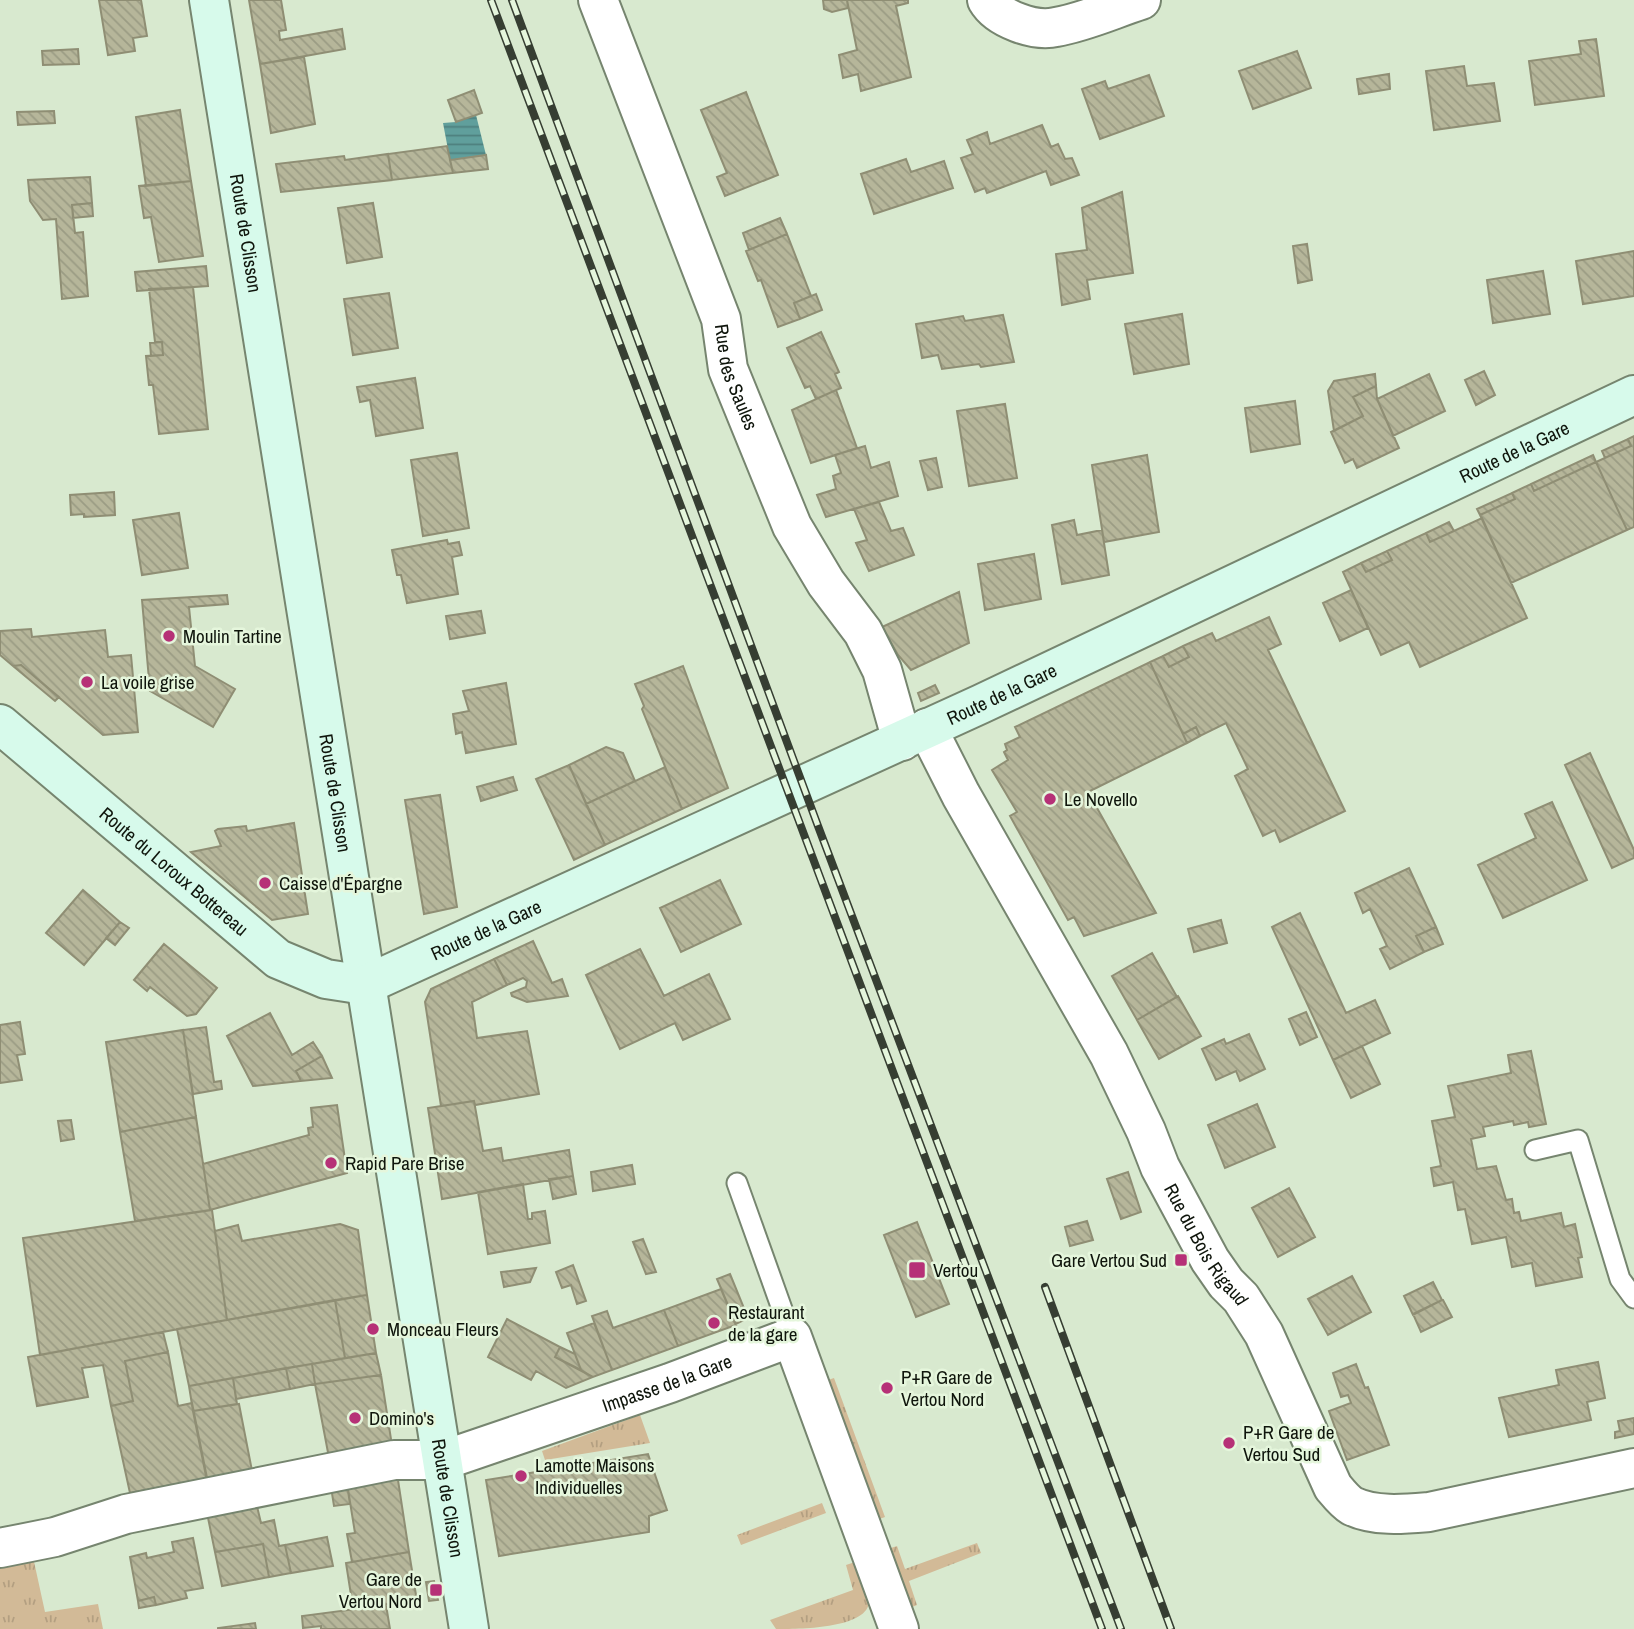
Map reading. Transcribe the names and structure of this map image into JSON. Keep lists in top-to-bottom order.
{
  "streets": {
    "main road": ["Route de Clisson", "Route de la Gare", "Route du Loroux Bottereau"],
    "street": ["Rue des Saules", "Rue du Bois Rigaud", "Impasse de la Gare"]
  },
  "crossings": [
    ["Route de Clisson", "Route de la Gare"],
    ["Route de Clisson", "Route du Loroux Bottereau"],
    ["Route de Clisson", "Impasse de la Gare"],
    ["Rue des Saules", "Route de la Gare"],
    ["Rue des Saules", "Rue du Bois Rigaud"],
    ["Route de la Gare", "Route du Loroux Bottereau"],
    ["Route de la Gare", "Rue du Bois Rigaud"]
  ],
  "places": {
    "other": [
      "Moulin Tartine",
      "La voile grise",
      "Le Novello",
      "Caisse d'Épargne",
      "Rapid Pare Brise",
      "Restaurant de la gare",
      "Monceau Fleurs",
      "P+R Gare de Vertou Nord",
      "Domino's",
      "P+R Gare de Vertou Sud",
      "Lamotte Maisons Individuelles"
    ],
    "transit": ["Gare Vertou Sud", "Vertou", "Gare de Vertou Nord"]
  }
}
